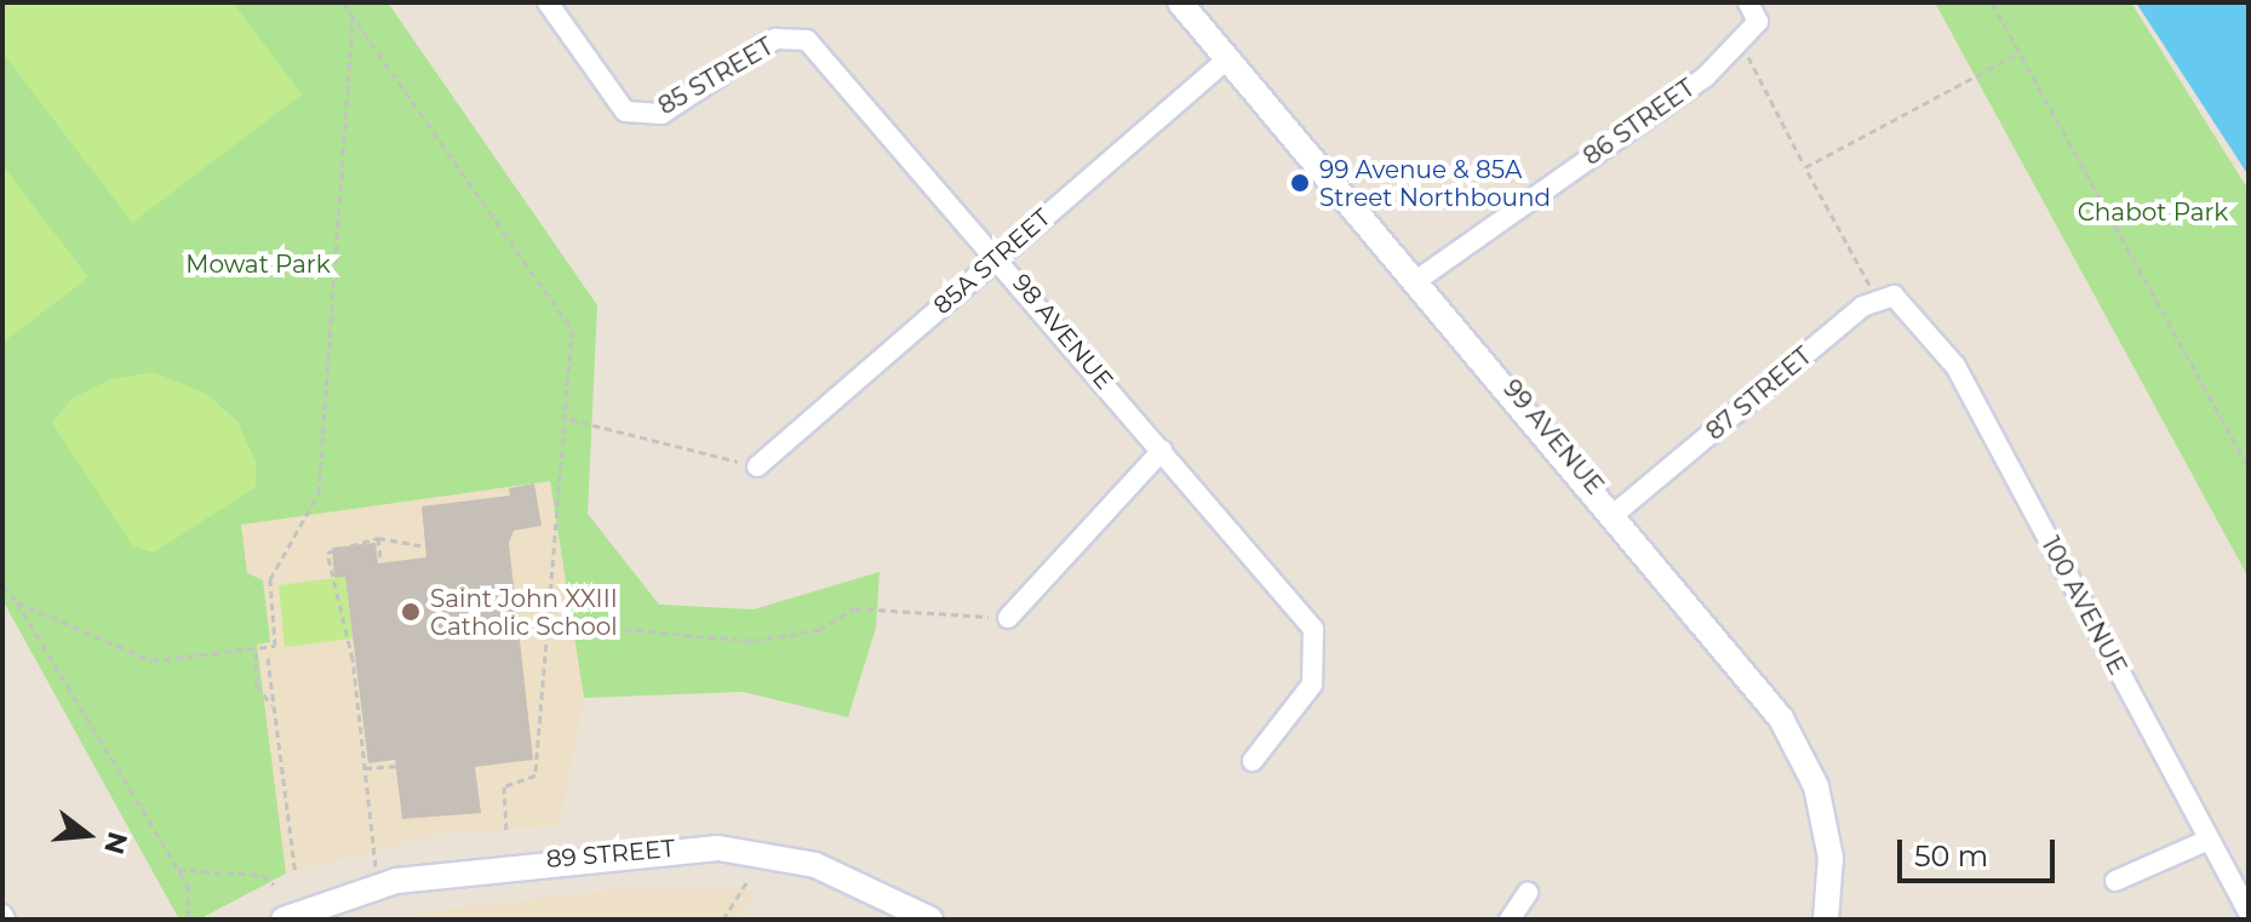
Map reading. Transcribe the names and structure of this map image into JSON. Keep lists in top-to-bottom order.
{
  "streets": {
    "street": [
      "85 STREET",
      "86 STREET",
      "85A STREET",
      "98 AVENUE",
      "87 STREET",
      "99 AVENUE",
      "100 AVENUE",
      "89 STREET"
    ]
  },
  "crossings": [
    ["85 STREET", "98 AVENUE"],
    ["86 STREET", "99 AVENUE"],
    ["85A STREET", "98 AVENUE"],
    ["85A STREET", "99 AVENUE"],
    ["87 STREET", "99 AVENUE"],
    ["87 STREET", "100 AVENUE"]
  ],
  "parks": ["Chabot Park", "Mowat Park"],
  "places": ["99 Avenue & 85A Street Northbound", "Saint John XXIII Catholic School"],
  "scale_bar": "50 m",
  "north": "right"
}
